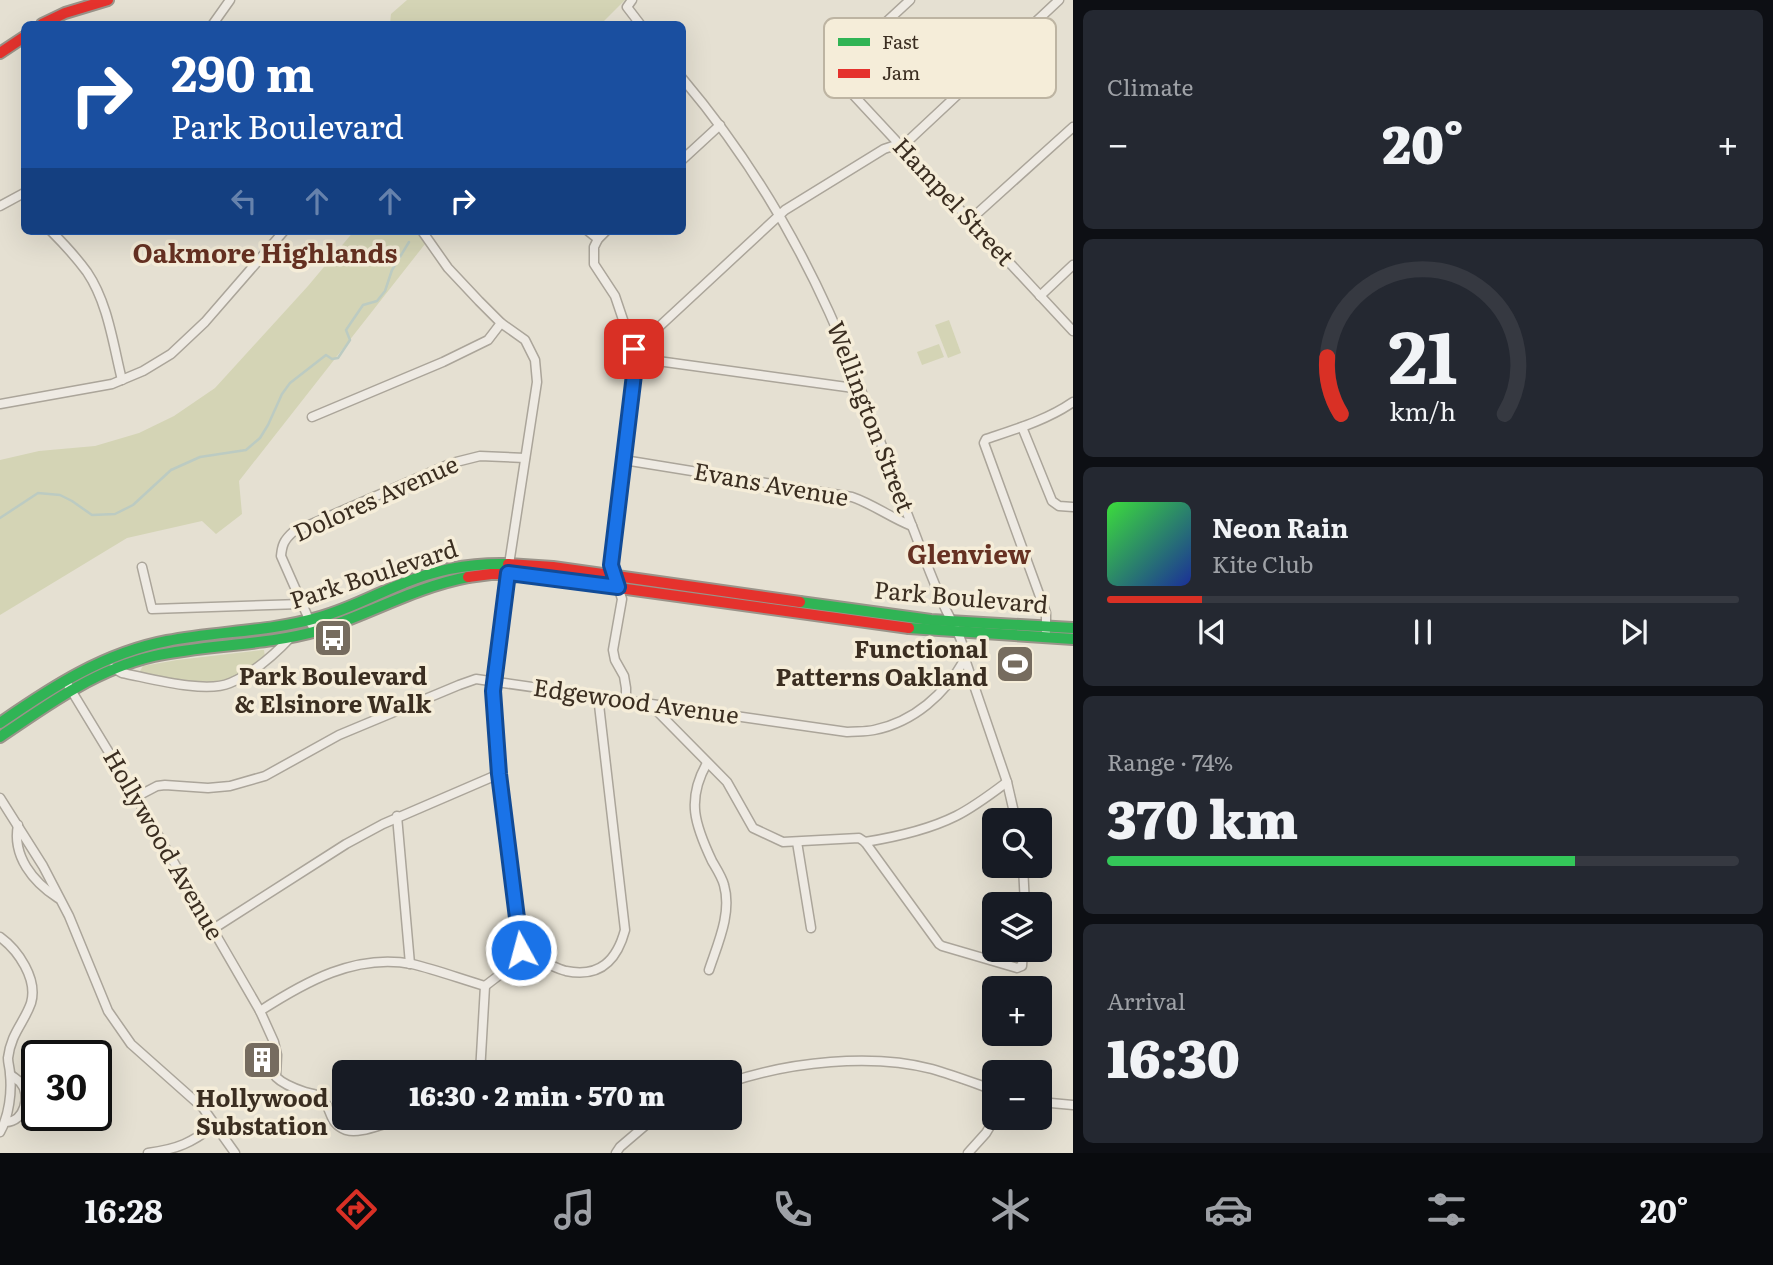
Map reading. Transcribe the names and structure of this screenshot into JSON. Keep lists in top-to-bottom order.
{
  "streets": {
    "main road": ["Park Boulevard"],
    "street": [
      "Hampel Street",
      "Wellington Street",
      "Evans Avenue",
      "Dolores Avenue",
      "Edgewood Avenue",
      "Hollywood Avenue"
    ]
  },
  "crossings": [
    ["Wellington Street", "Evans Avenue"],
    ["Wellington Street", "Park Boulevard"],
    ["Wellington Street", "Edgewood Avenue"],
    ["Dolores Avenue", "Park Boulevard"],
    ["Park Boulevard", "Hollywood Avenue"],
    ["Edgewood Avenue", "Hollywood Avenue"]
  ],
  "districts": ["Oakmore Highlands", "Glenview"],
  "places": {
    "bus stop": ["Park Boulevard & Elsinore Walk"],
    "sports": ["Functional Patterns Oakland"],
    "building": ["Hollywood Substation"]
  },
  "legend": ["Fast", "Jam"],
  "page": {
    "tile": [
      "Climate",
      ["Range · 74%", "370 km"],
      ["Arrival", "16:30"]
    ],
    "turn": ["290 m", "Park Boulevard"],
    "heat": ["−", "20°", "+"],
    "song": ["Neon Rain", "Kite Club"],
    "map_buttons": ["+", "−"],
    "limit": "30",
    "trip": "16:30 · 2 min · 570 m",
    "tabs": ["16:28", "20°"],
    "gauge": ["21", "km/h"]
  }
}
